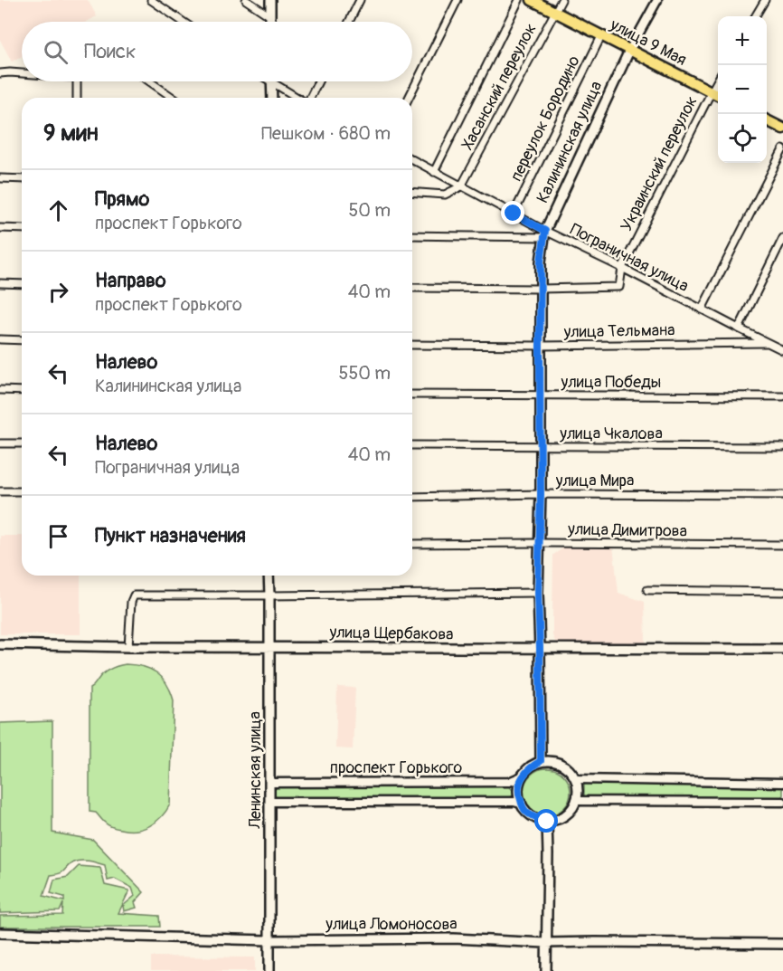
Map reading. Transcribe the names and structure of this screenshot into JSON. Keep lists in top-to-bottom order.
{
  "streets": {
    "main road": [
      "улица 9 Мая",
      "Калининская улица",
      "улица Щербакова",
      "проспект Горького",
      "Ленинская улица",
      "улица Ломоносова"
    ],
    "street": [
      "Хасанский переулок",
      "переулок Бородино",
      "Украинский переулок",
      "Пограничная улица",
      "улица Тельмана",
      "улица Победы",
      "улица Чкалова",
      "улица Мира",
      "улица Димитрова"
    ]
  },
  "crossings": [
    ["улица 9 Мая", "Хасанский переулок"],
    ["улица 9 Мая", "переулок Бородино"],
    ["улица 9 Мая", "Калининская улица"],
    ["улица 9 Мая", "Украинский переулок"],
    ["Хасанский переулок", "Пограничная улица"],
    ["переулок Бородино", "Пограничная улица"],
    ["Калининская улица", "Украинский переулок"],
    ["Калининская улица", "Пограничная улица"],
    ["Калининская улица", "улица Тельмана"],
    ["Калининская улица", "улица Победы"],
    ["Калининская улица", "улица Чкалова"],
    ["Калининская улица", "улица Мира"],
    ["Калининская улица", "улица Димитрова"],
    ["Калининская улица", "улица Щербакова"],
    ["Калининская улица", "проспект Горького"],
    ["Украинский переулок", "Пограничная улица"],
    ["Пограничная улица", "улица Тельмана"],
    ["улица Щербакова", "Ленинская улица"],
    ["проспект Горького", "Ленинская улица"],
    ["Ленинская улица", "улица Ломоносова"]
  ],
  "page": {
    "map_buttons": ["+", "−"],
    "search": "Поиск",
    "heading": ["9 мин", "Пешком · 680 m"],
    "list": [
      ["Прямо", "проспект Горького", "50 m"],
      ["Направо", "проспект Горького", "40 m"],
      ["Налево", "Калининская улица", "550 m"],
      ["Налево", "Пограничная улица", "40 m"],
      "Пункт назначения"
    ]
  }
}
